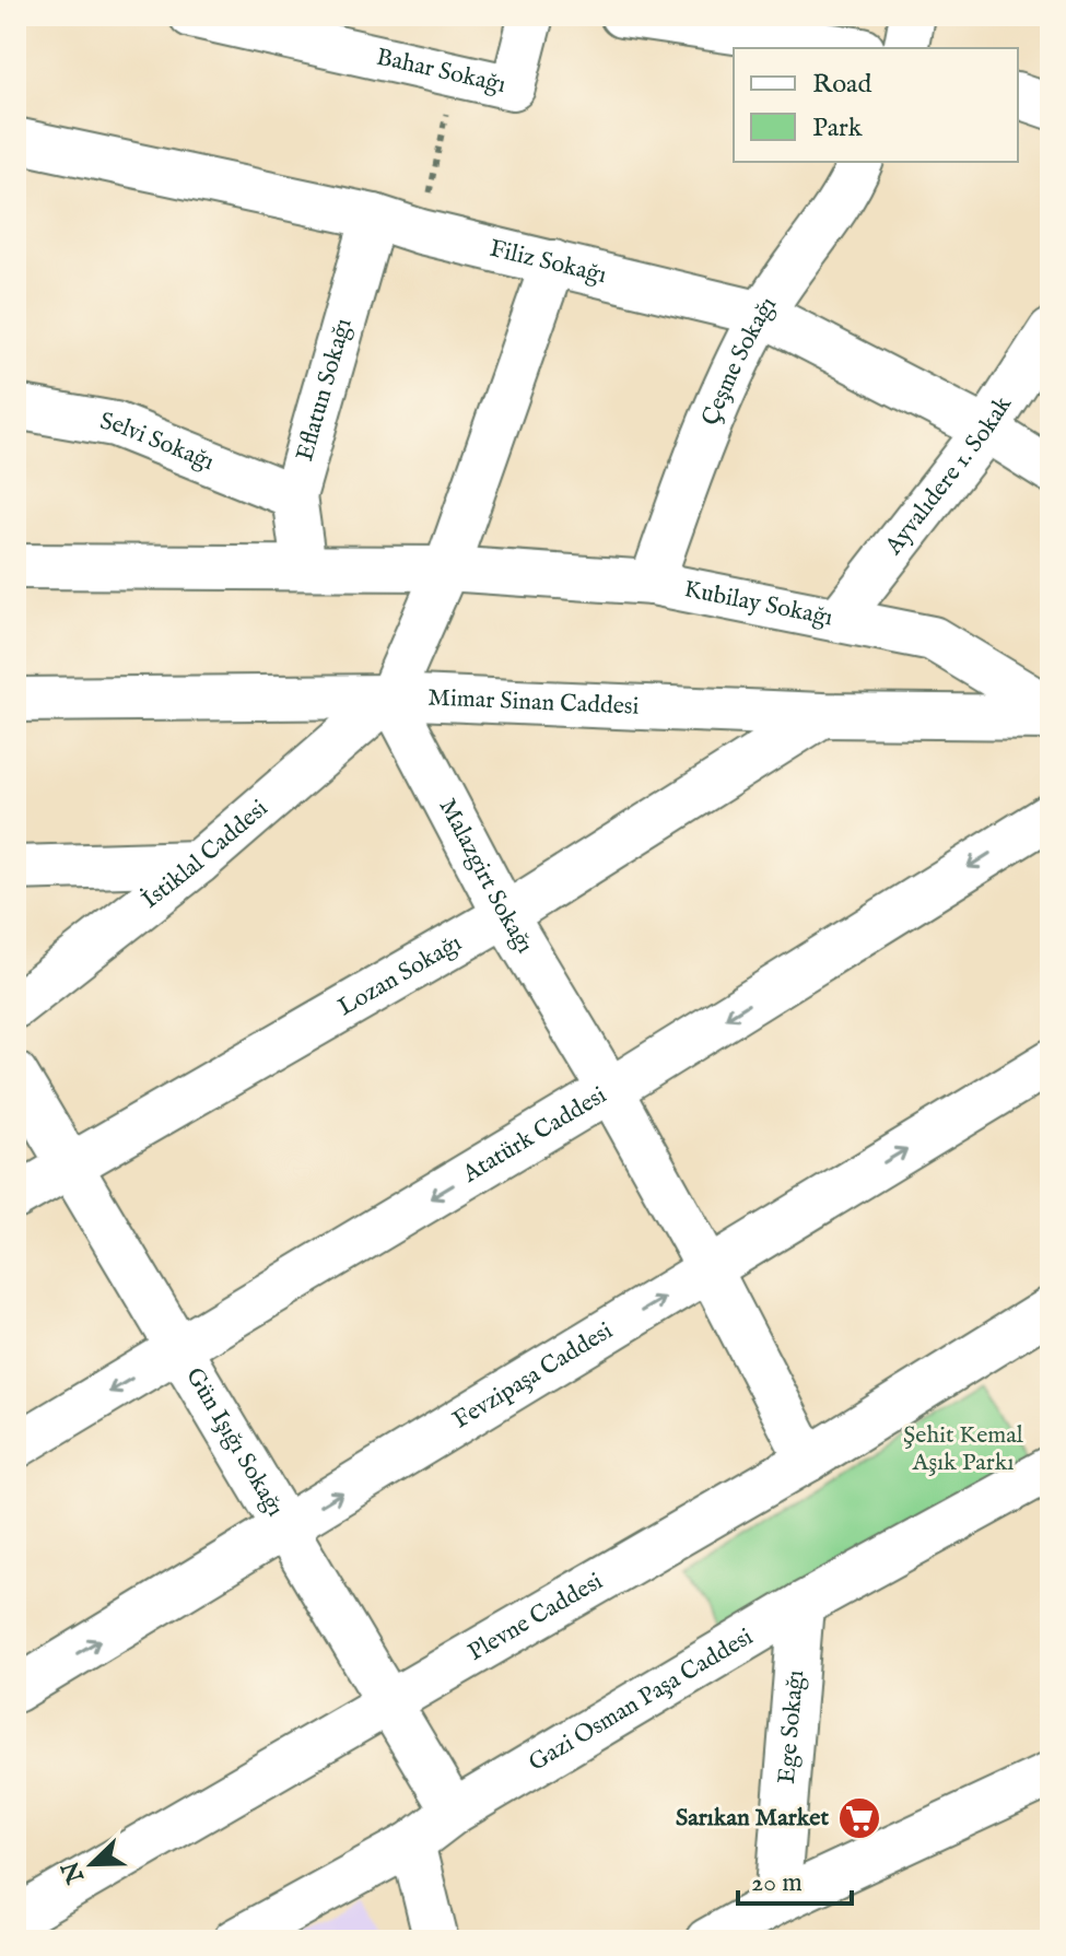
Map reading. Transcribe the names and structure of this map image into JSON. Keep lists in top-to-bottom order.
{
  "streets": {
    "street": [
      "Bahar Sokağı",
      "Filiz Sokağı",
      "Çeşme Sokağı",
      "Eflatun Sokağı",
      "Selvi Sokağı",
      "Ayvalıdere 1. Sokak",
      "Kubilay Sokağı",
      "Mimar Sinan Caddesi",
      "İstiklal Caddesi",
      "Malazgirt Sokağı",
      "Lozan Sokağı",
      "Atatürk Caddesi",
      "Fevzipaşa Caddesi",
      "Gün Işığı Sokağı",
      "Plevne Caddesi",
      "Gazi Osman Paşa Caddesi",
      "Ege Sokağı"
    ]
  },
  "crossings": [
    ["Filiz Sokağı", "Çeşme Sokağı"],
    ["Filiz Sokağı", "Eflatun Sokağı"],
    ["Filiz Sokağı", "Ayvalıdere 1. Sokak"],
    ["Çeşme Sokağı", "Kubilay Sokağı"],
    ["Eflatun Sokağı", "Selvi Sokağı"],
    ["Eflatun Sokağı", "Kubilay Sokağı"],
    ["Ayvalıdere 1. Sokak", "Kubilay Sokağı"],
    ["Mimar Sinan Caddesi", "İstiklal Caddesi"],
    ["Mimar Sinan Caddesi", "Malazgirt Sokağı"],
    ["Mimar Sinan Caddesi", "Lozan Sokağı"],
    ["İstiklal Caddesi", "Malazgirt Sokağı"],
    ["Malazgirt Sokağı", "Lozan Sokağı"],
    ["Malazgirt Sokağı", "Atatürk Caddesi"],
    ["Malazgirt Sokağı", "Fevzipaşa Caddesi"],
    ["Malazgirt Sokağı", "Plevne Caddesi"],
    ["Lozan Sokağı", "Gün Işığı Sokağı"],
    ["Atatürk Caddesi", "Gün Işığı Sokağı"],
    ["Fevzipaşa Caddesi", "Gün Işığı Sokağı"],
    ["Gün Işığı Sokağı", "Plevne Caddesi"],
    ["Gün Işığı Sokağı", "Gazi Osman Paşa Caddesi"],
    ["Gazi Osman Paşa Caddesi", "Ege Sokağı"]
  ],
  "one_way": ["Atatürk Caddesi", "Fevzipaşa Caddesi"],
  "parks": ["Şehit Kemal Aşık Parkı"],
  "places": {
    "supermarket": ["Sarıkan Market"]
  },
  "legend": ["Road", "Park"],
  "scale_bar": "20 m",
  "north": "bottom left"
}
